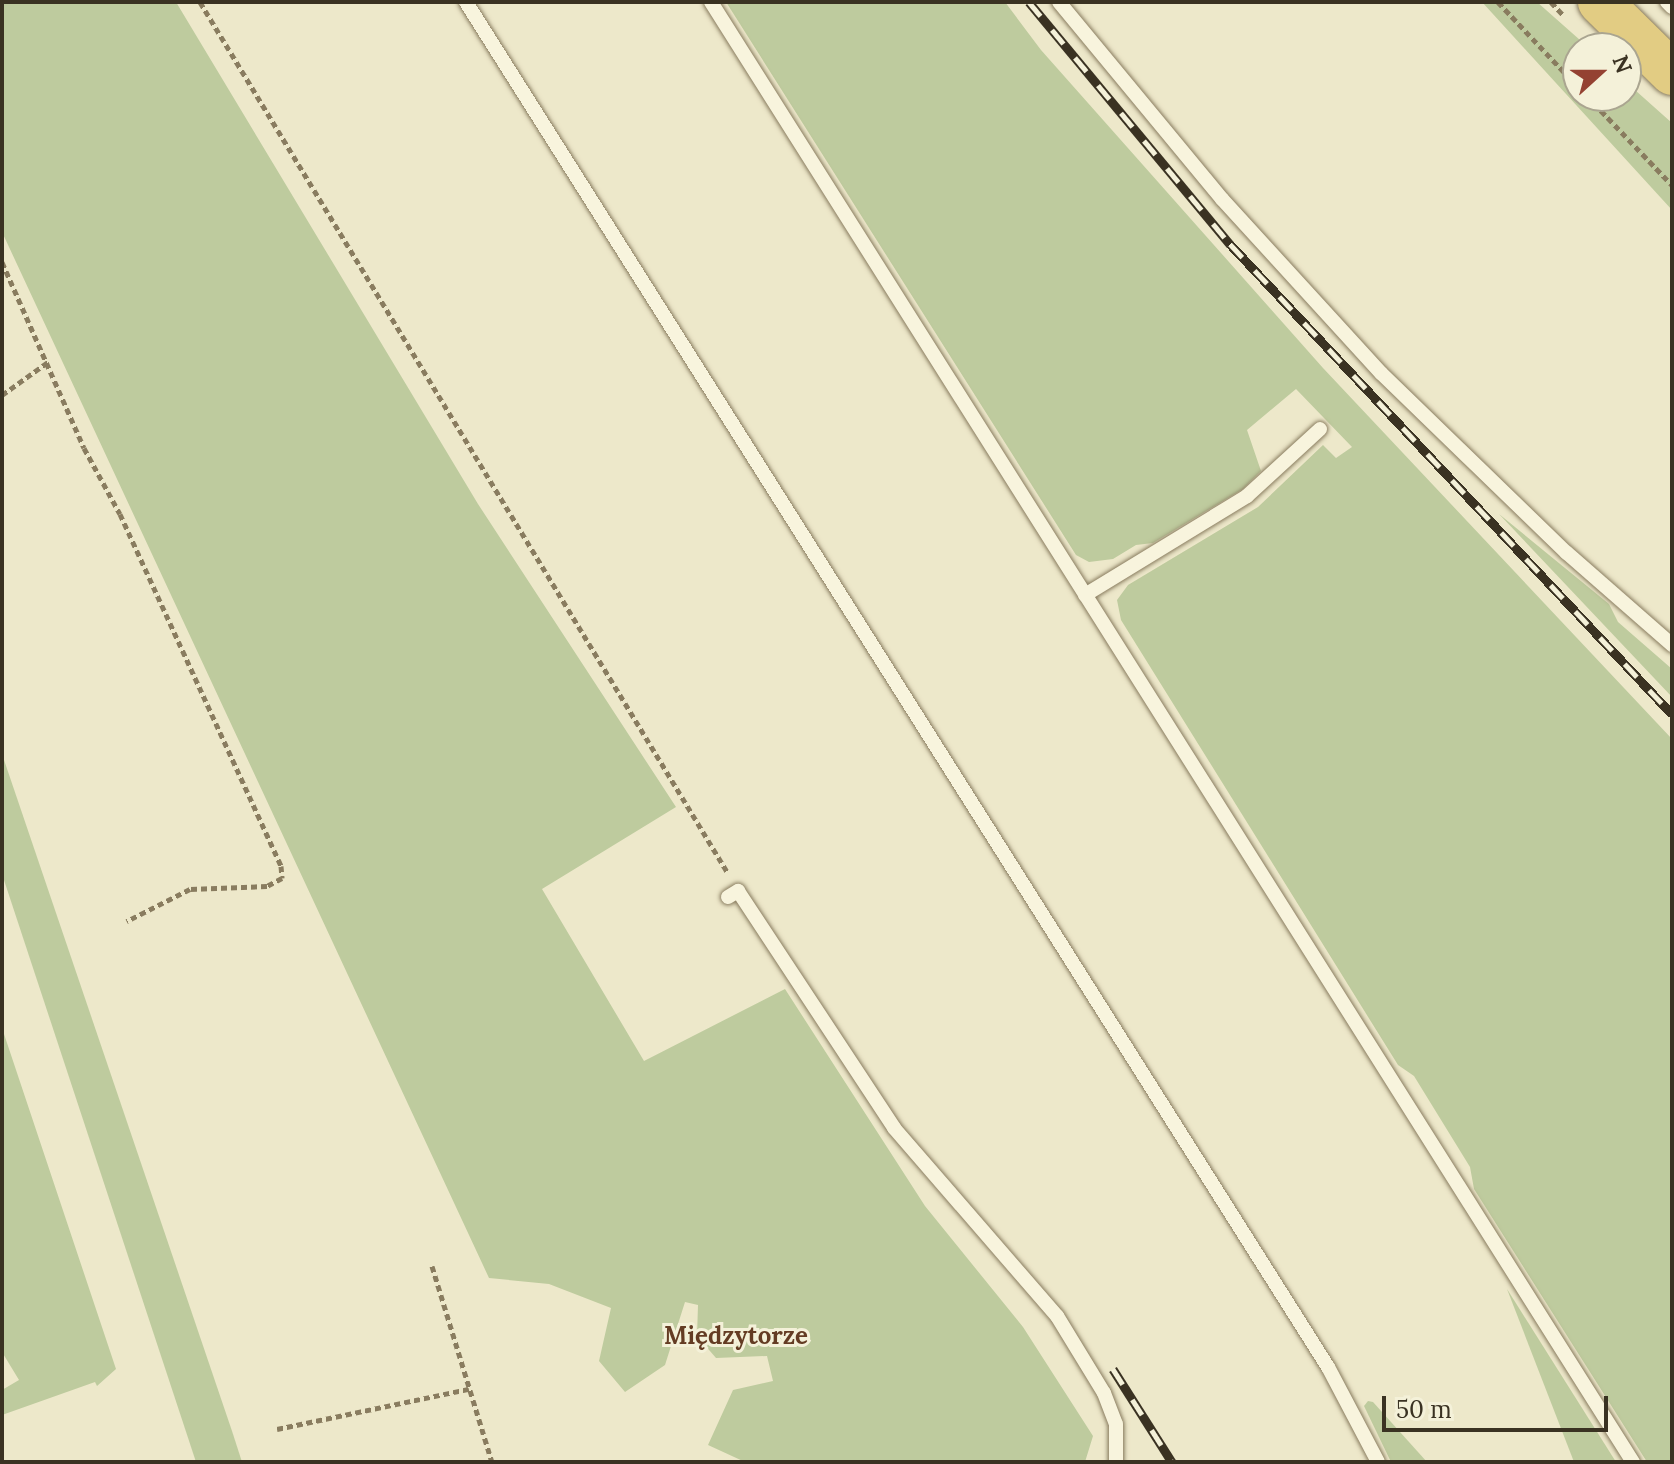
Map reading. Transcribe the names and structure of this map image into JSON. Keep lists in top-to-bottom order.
{
  "districts": ["Międzytorze"],
  "scale_bar": "50 m",
  "north": "right"
}
